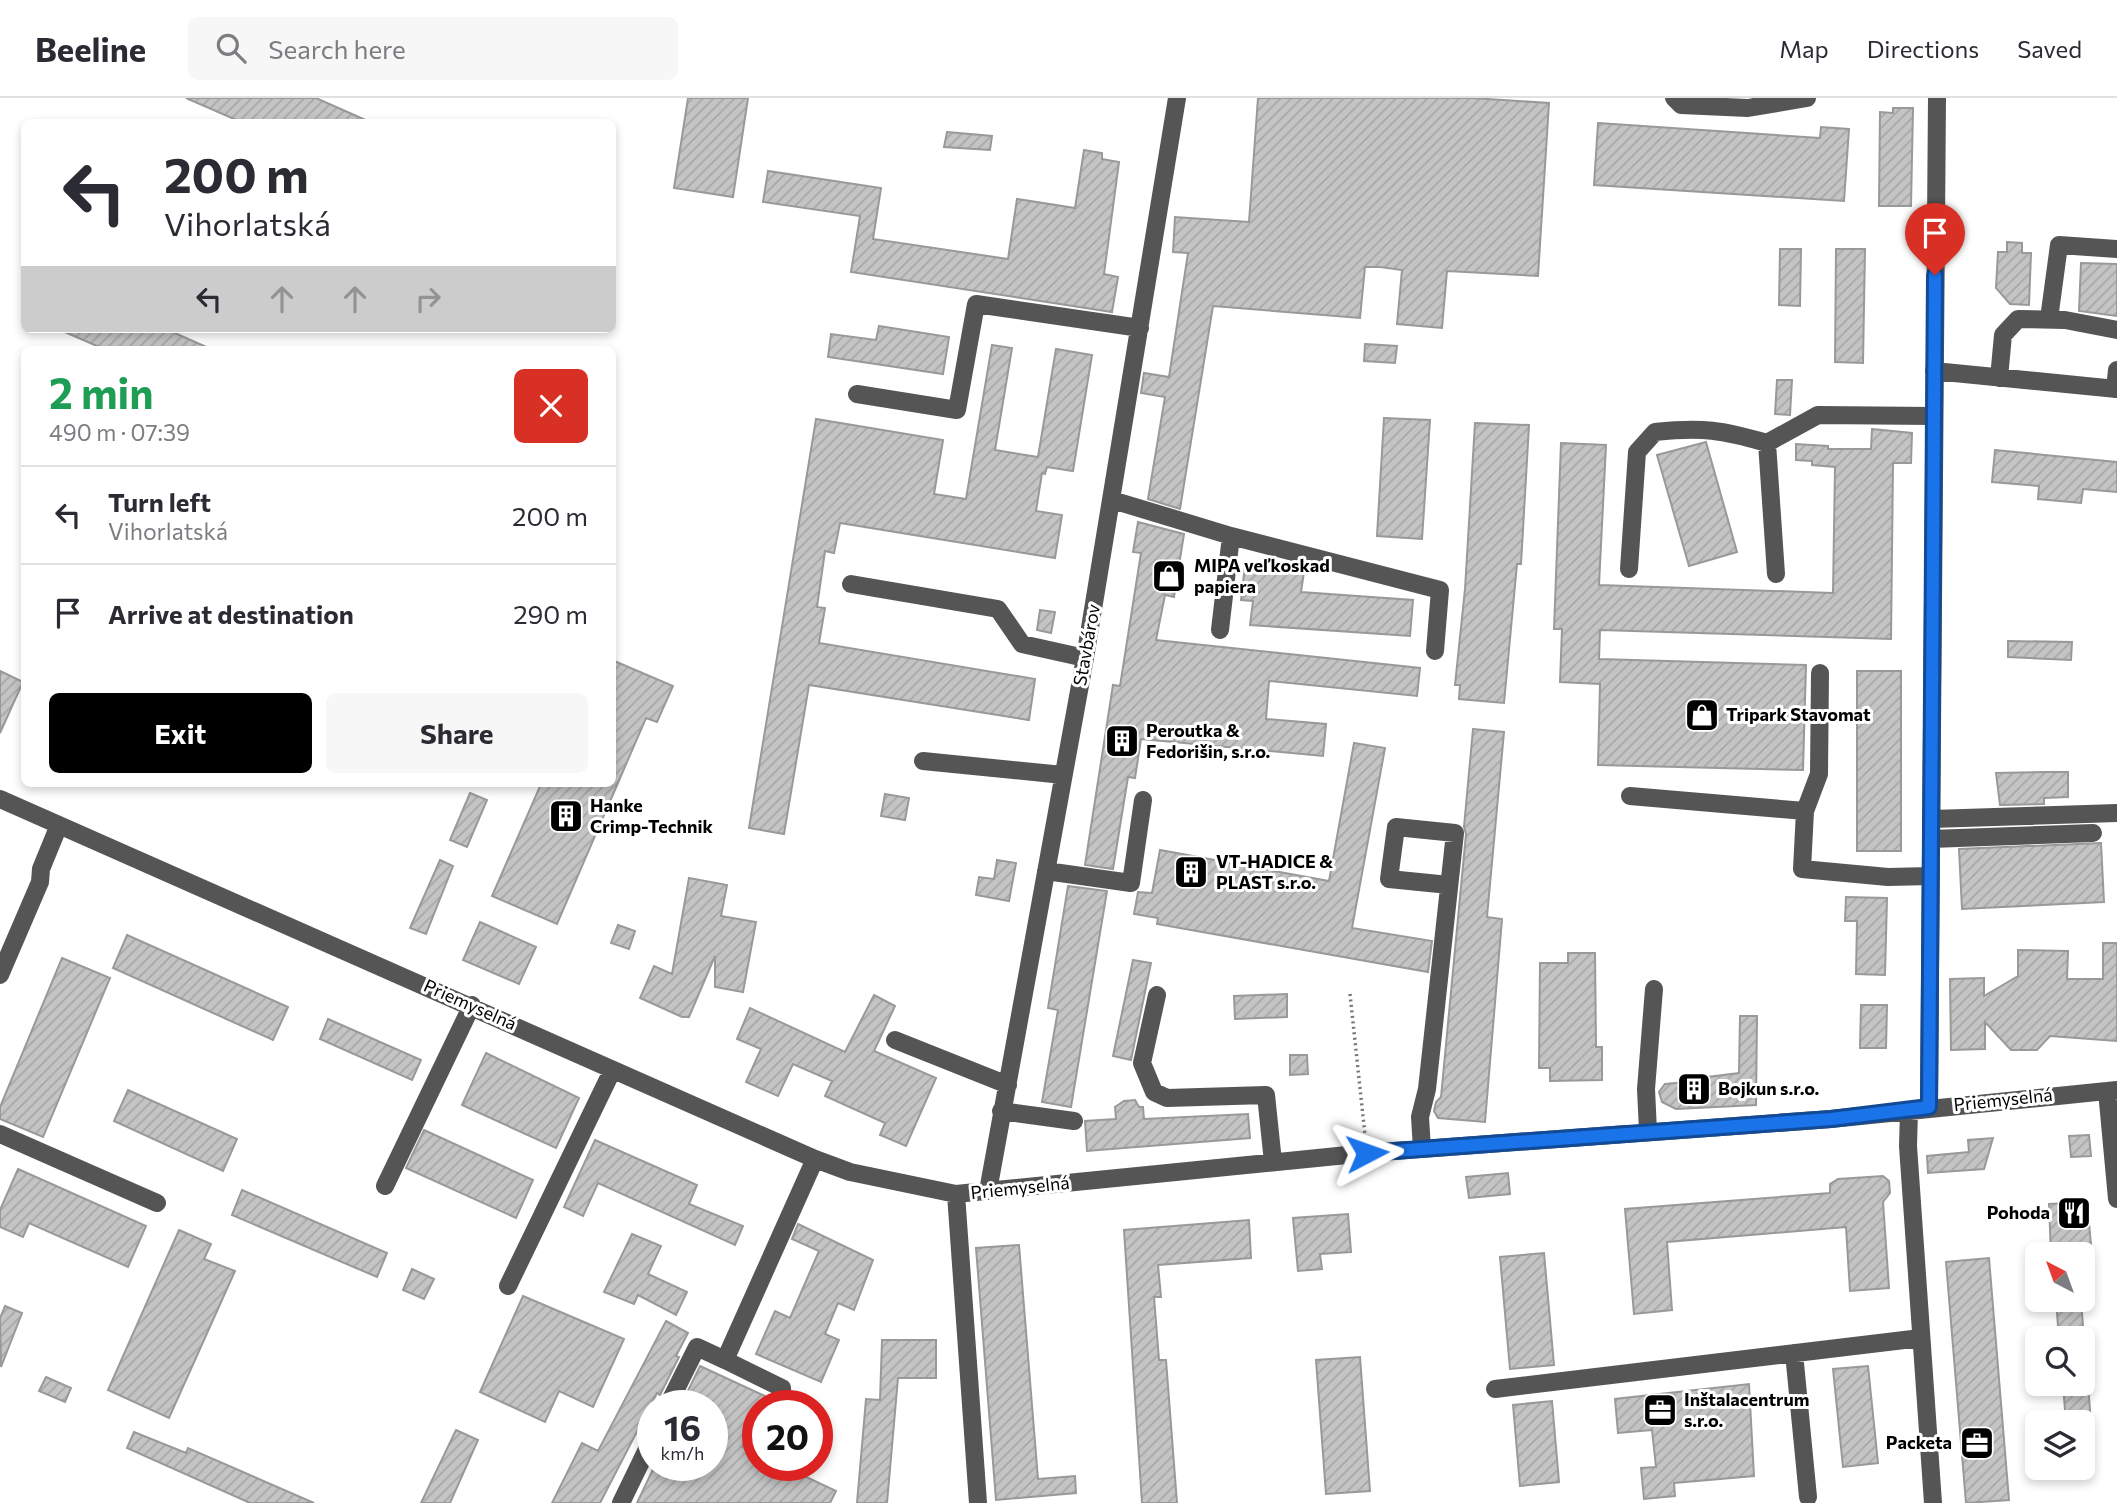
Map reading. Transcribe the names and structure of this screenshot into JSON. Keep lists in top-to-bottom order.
{
  "streets": {
    "street": ["Stavbárov", "Priemyselná"]
  },
  "crossings": [
    ["Stavbárov", "Priemyselná"]
  ],
  "places": {
    "shop": ["MIPA veľkoskad papiera", "Tripark Stavomat"],
    "building": [
      "Peroutka & Fedorišin, s.r.o.",
      "Hanke Crimp-Technik",
      "VT-HADICE & PLAST s.r.o.",
      "Bojkun s.r.o."
    ],
    "restaurant": ["Pohoda"],
    "office": ["Inštalacentrum s.r.o.", "Packeta"]
  },
  "north": "top left",
  "page": {
    "header": "Beeline",
    "search": "Search here",
    "nav": ["Map", "Directions", "Saved"],
    "turn": ["200 m", "Vihorlatská"],
    "heading": ["2 min", "490 m · 07:39"],
    "list": [
      {
        "name": "Turn left",
        "note": "Vihorlatská",
        "value": "200 m"
      },
      {
        "name": "Arrive at destination",
        "value": "290 m"
      }
    ],
    "buttons": ["Exit", "Share"],
    "speed": "16 km/h",
    "limit": "20"
  }
}
